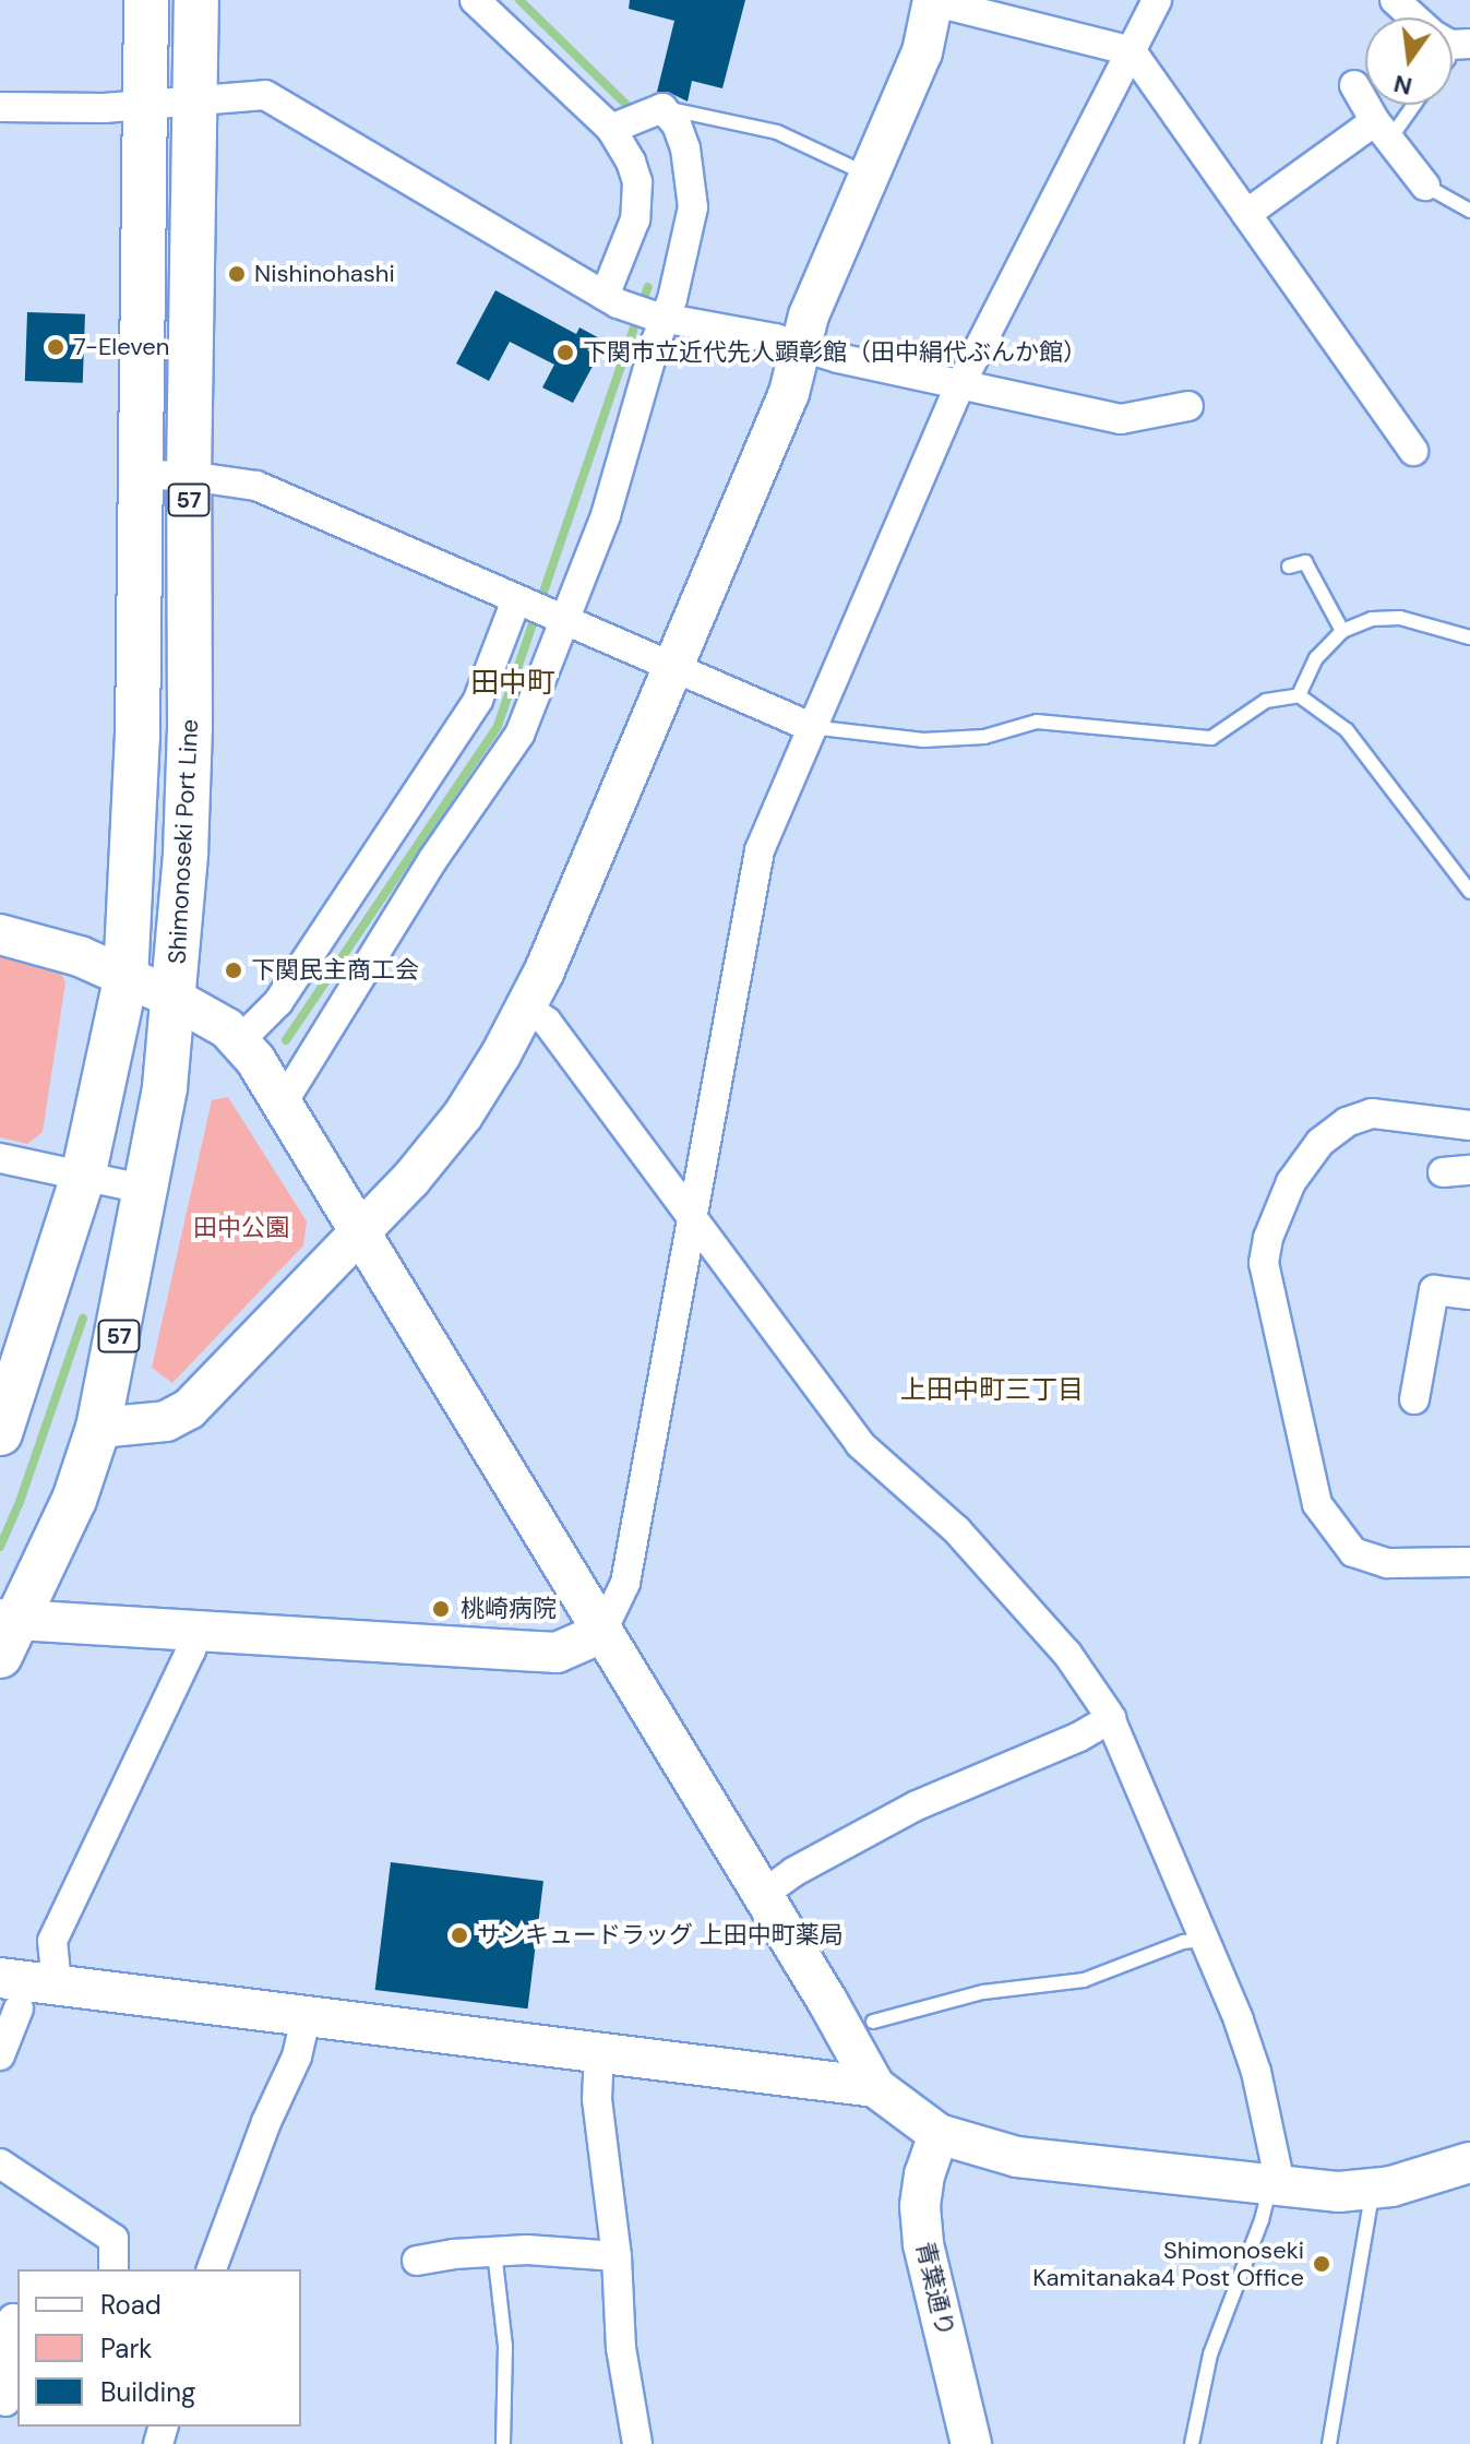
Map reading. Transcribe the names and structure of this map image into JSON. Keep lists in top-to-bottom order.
{
  "streets": {
    "main road": ["57", "Shimonoseki Port Line"],
    "street": ["青葉通り"]
  },
  "districts": ["田中町", "上田中町三丁目"],
  "parks": ["田中公園"],
  "places": [
    "Nishinohashi",
    "7-Eleven",
    "下関市立近代先人顕彰館（田中絹代ぶんか館）",
    "下関民主商工会",
    "桃崎病院",
    "サンキュードラッグ 上田中町薬局",
    "Shimonoseki Kamitanaka4 Post Office"
  ],
  "legend": ["Road", "Park", "Building"],
  "north": "bottom"
}
